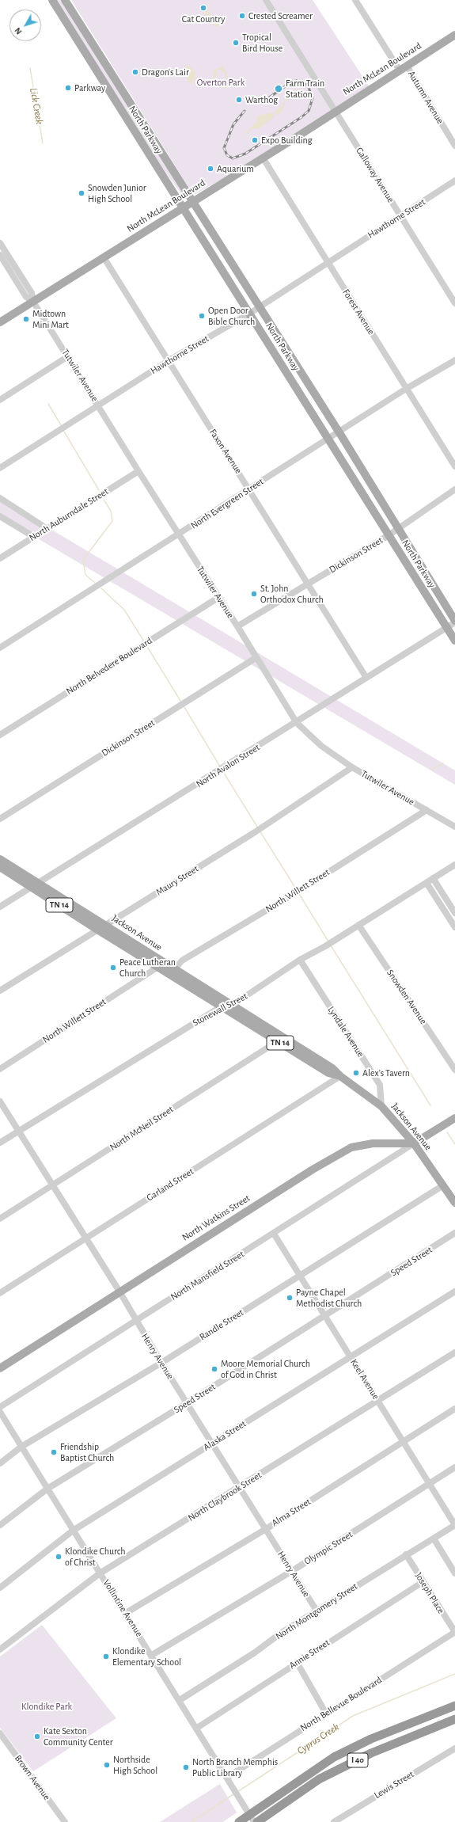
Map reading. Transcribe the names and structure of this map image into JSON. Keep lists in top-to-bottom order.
{
  "streets": {
    "highway": ["I 40"],
    "main road": [
      "North McLean Boulevard",
      "North Parkway",
      "TN 14",
      "Jackson Avenue",
      "North Watkins Street"
    ],
    "street": [
      "Autumn Avenue",
      "Galloway Avenue",
      "Hawthorne Street",
      "Forest Avenue",
      "Tutwiler Avenue",
      "Faxon Avenue",
      "North Evergreen Street",
      "North Auburndale Street",
      "Dickinson Street",
      "North Belvedere Boulevard",
      "North Avalon Street",
      "Maury Street",
      "North Willett Street",
      "Snowden Avenue",
      "Stonewall Street",
      "Lyndale Avenue",
      "North McNeil Street",
      "Garland Street",
      "Speed Street",
      "North Mansfield Street",
      "Randle Street",
      "Henry Avenue",
      "Keel Avenue",
      "Alaska Street",
      "North Claybrook Street",
      "Alma Street",
      "Olympic Street",
      "Joseph Place",
      "Vollintine Avenue",
      "North Montgomery Street",
      "Annie Street",
      "North Bellevue Boulevard",
      "Brown Avenue",
      "Lewis Street"
    ]
  },
  "crossings": [
    ["North McLean Boulevard", "Autumn Avenue"],
    ["North McLean Boulevard", "North Parkway"],
    ["North McLean Boulevard", "Galloway Avenue"],
    ["North McLean Boulevard", "Forest Avenue"],
    ["North McLean Boulevard", "Tutwiler Avenue"],
    ["North McLean Boulevard", "Faxon Avenue"],
    ["North Parkway", "Hawthorne Street"],
    ["North Parkway", "North Evergreen Street"],
    ["North Parkway", "Dickinson Street"],
    ["North Parkway", "North Avalon Street"],
    ["Galloway Avenue", "Hawthorne Street"],
    ["Hawthorne Street", "Forest Avenue"],
    ["Hawthorne Street", "Tutwiler Avenue"],
    ["Hawthorne Street", "Faxon Avenue"],
    ["Forest Avenue", "North Evergreen Street"],
    ["Tutwiler Avenue", "North Evergreen Street"],
    ["Tutwiler Avenue", "North Auburndale Street"],
    ["Tutwiler Avenue", "Dickinson Street"],
    ["Tutwiler Avenue", "North Belvedere Boulevard"],
    ["Tutwiler Avenue", "North Avalon Street"],
    ["Tutwiler Avenue", "Maury Street"],
    ["Tutwiler Avenue", "North Willett Street"],
    ["Faxon Avenue", "North Evergreen Street"],
    ["Faxon Avenue", "Dickinson Street"],
    ["Faxon Avenue", "North Avalon Street"],
    ["North Avalon Street", "Jackson Avenue"],
    ["Maury Street", "Jackson Avenue"],
    ["North Willett Street", "Jackson Avenue"],
    ["Jackson Avenue", "Stonewall Street"],
    ["Jackson Avenue", "Lyndale Avenue"],
    ["Jackson Avenue", "North McNeil Street"],
    ["Jackson Avenue", "Garland Street"],
    ["Jackson Avenue", "North Watkins Street"],
    ["Jackson Avenue", "North Mansfield Street"],
    ["Jackson Avenue", "Randle Street"],
    ["Snowden Avenue", "Stonewall Street"],
    ["Stonewall Street", "Lyndale Avenue"],
    ["Stonewall Street", "Henry Avenue"],
    ["North McNeil Street", "Henry Avenue"],
    ["Garland Street", "Henry Avenue"],
    ["North Watkins Street", "North Mansfield Street"],
    ["North Watkins Street", "Henry Avenue"],
    ["Speed Street", "Henry Avenue"],
    ["Speed Street", "Keel Avenue"],
    ["Speed Street", "Vollintine Avenue"],
    ["North Mansfield Street", "Henry Avenue"],
    ["North Mansfield Street", "Keel Avenue"],
    ["Randle Street", "Henry Avenue"],
    ["Randle Street", "Keel Avenue"],
    ["Randle Street", "Vollintine Avenue"],
    ["Henry Avenue", "Alaska Street"],
    ["Henry Avenue", "North Claybrook Street"],
    ["Henry Avenue", "Alma Street"],
    ["Henry Avenue", "Olympic Street"],
    ["Henry Avenue", "North Montgomery Street"],
    ["Keel Avenue", "Alaska Street"],
    ["Keel Avenue", "North Claybrook Street"],
    ["Keel Avenue", "Alma Street"],
    ["Keel Avenue", "Olympic Street"],
    ["Keel Avenue", "North Montgomery Street"],
    ["Alaska Street", "Vollintine Avenue"],
    ["North Claybrook Street", "Vollintine Avenue"],
    ["Alma Street", "Vollintine Avenue"],
    ["Olympic Street", "Vollintine Avenue"],
    ["Joseph Place", "North Montgomery Street"],
    ["Joseph Place", "Annie Street"],
    ["Joseph Place", "North Bellevue Boulevard"],
    ["Vollintine Avenue", "North Montgomery Street"],
    ["Vollintine Avenue", "Annie Street"],
    ["Vollintine Avenue", "North Bellevue Boulevard"]
  ],
  "water": ["Lick Creek", "Cyprus Creek"],
  "parks": ["Overton Park", "Klondike Park"],
  "places": [
    "Cat Country",
    "Crested Screamer",
    "Tropical Bird House",
    "Dragon's Lair",
    "Parkway",
    "Farm Train Station",
    "Warthog",
    "Expo Building",
    "Aquarium",
    "Snowden Junior High School",
    "Open Door Bible Church",
    "Midtown Mini Mart",
    "St. John Orthodox Church",
    "Peace Lutheran Church",
    "Alex’s Tavern",
    "Payne Chapel Methodist Church",
    "Moore Memorial Church of God in Christ",
    "Friendship Baptist Church",
    "Klondike Church of Christ",
    "Klondike Elementary School",
    "Kate Sexton Community Center",
    "Northside High School",
    "North Branch Memphis Public Library"
  ],
  "north": "bottom left"
}
